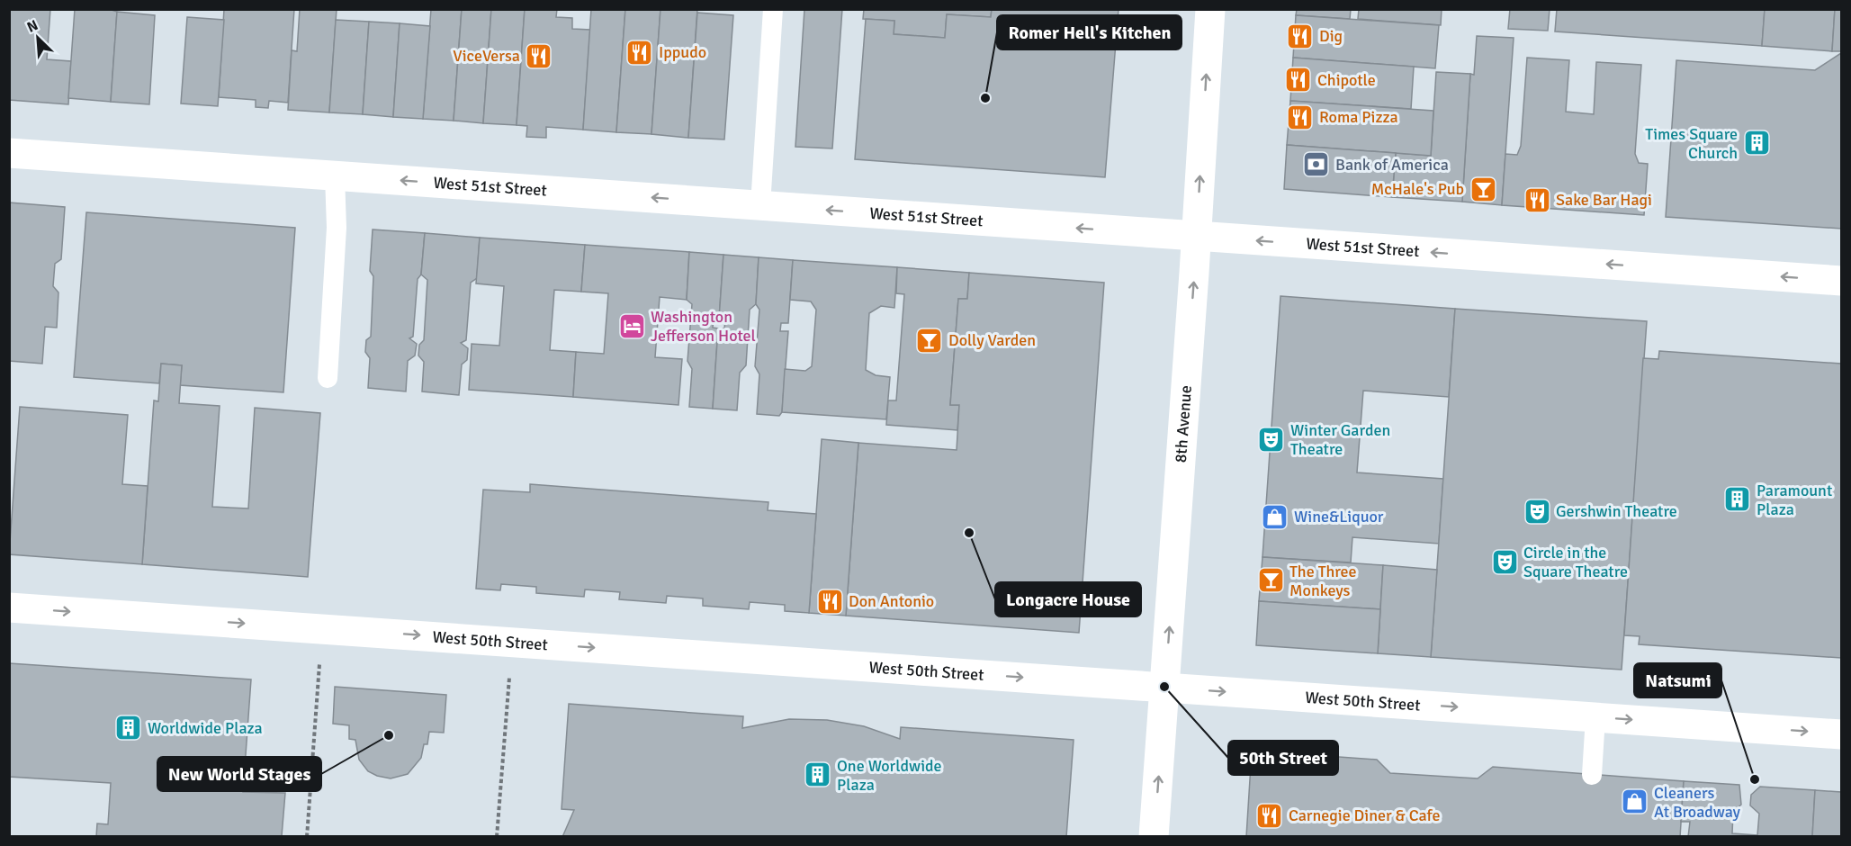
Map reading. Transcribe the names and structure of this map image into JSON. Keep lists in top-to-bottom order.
{
  "streets": {
    "main road": ["West 51st Street", "8th Avenue", "West 50th Street"]
  },
  "crossings": [
    ["West 51st Street", "8th Avenue"],
    ["8th Avenue", "West 50th Street"]
  ],
  "one_way": ["West 51st Street", "8th Avenue", "West 50th Street"],
  "places": {
    "restaurant": [
      "Dig",
      "Ippudo",
      "ViceVersa",
      "Chipotle",
      "Roma Pizza",
      "Sake Bar Hagi",
      "Don Antonio",
      "Carnegie Diner & Cafe"
    ],
    "other": [
      "Romer Hell's Kitchen",
      "Longacre House",
      "50th Street",
      "New World Stages",
      "Natsumi"
    ],
    "building": [
      "Times Square Church",
      "Paramount Plaza",
      "Worldwide Plaza",
      "One Worldwide Plaza"
    ],
    "bank": ["Bank of America"],
    "bar": ["McHale's Pub", "Dolly Varden", "The Three Monkeys"],
    "hotel": ["Washington Jefferson Hotel"],
    "theatre": ["Winter Garden Theatre", "Gershwin Theatre", "Circle in the Square Theatre"],
    "shop": ["Wine&Liquor", "Cleaners At Broadway"]
  },
  "north": "top left"
}
